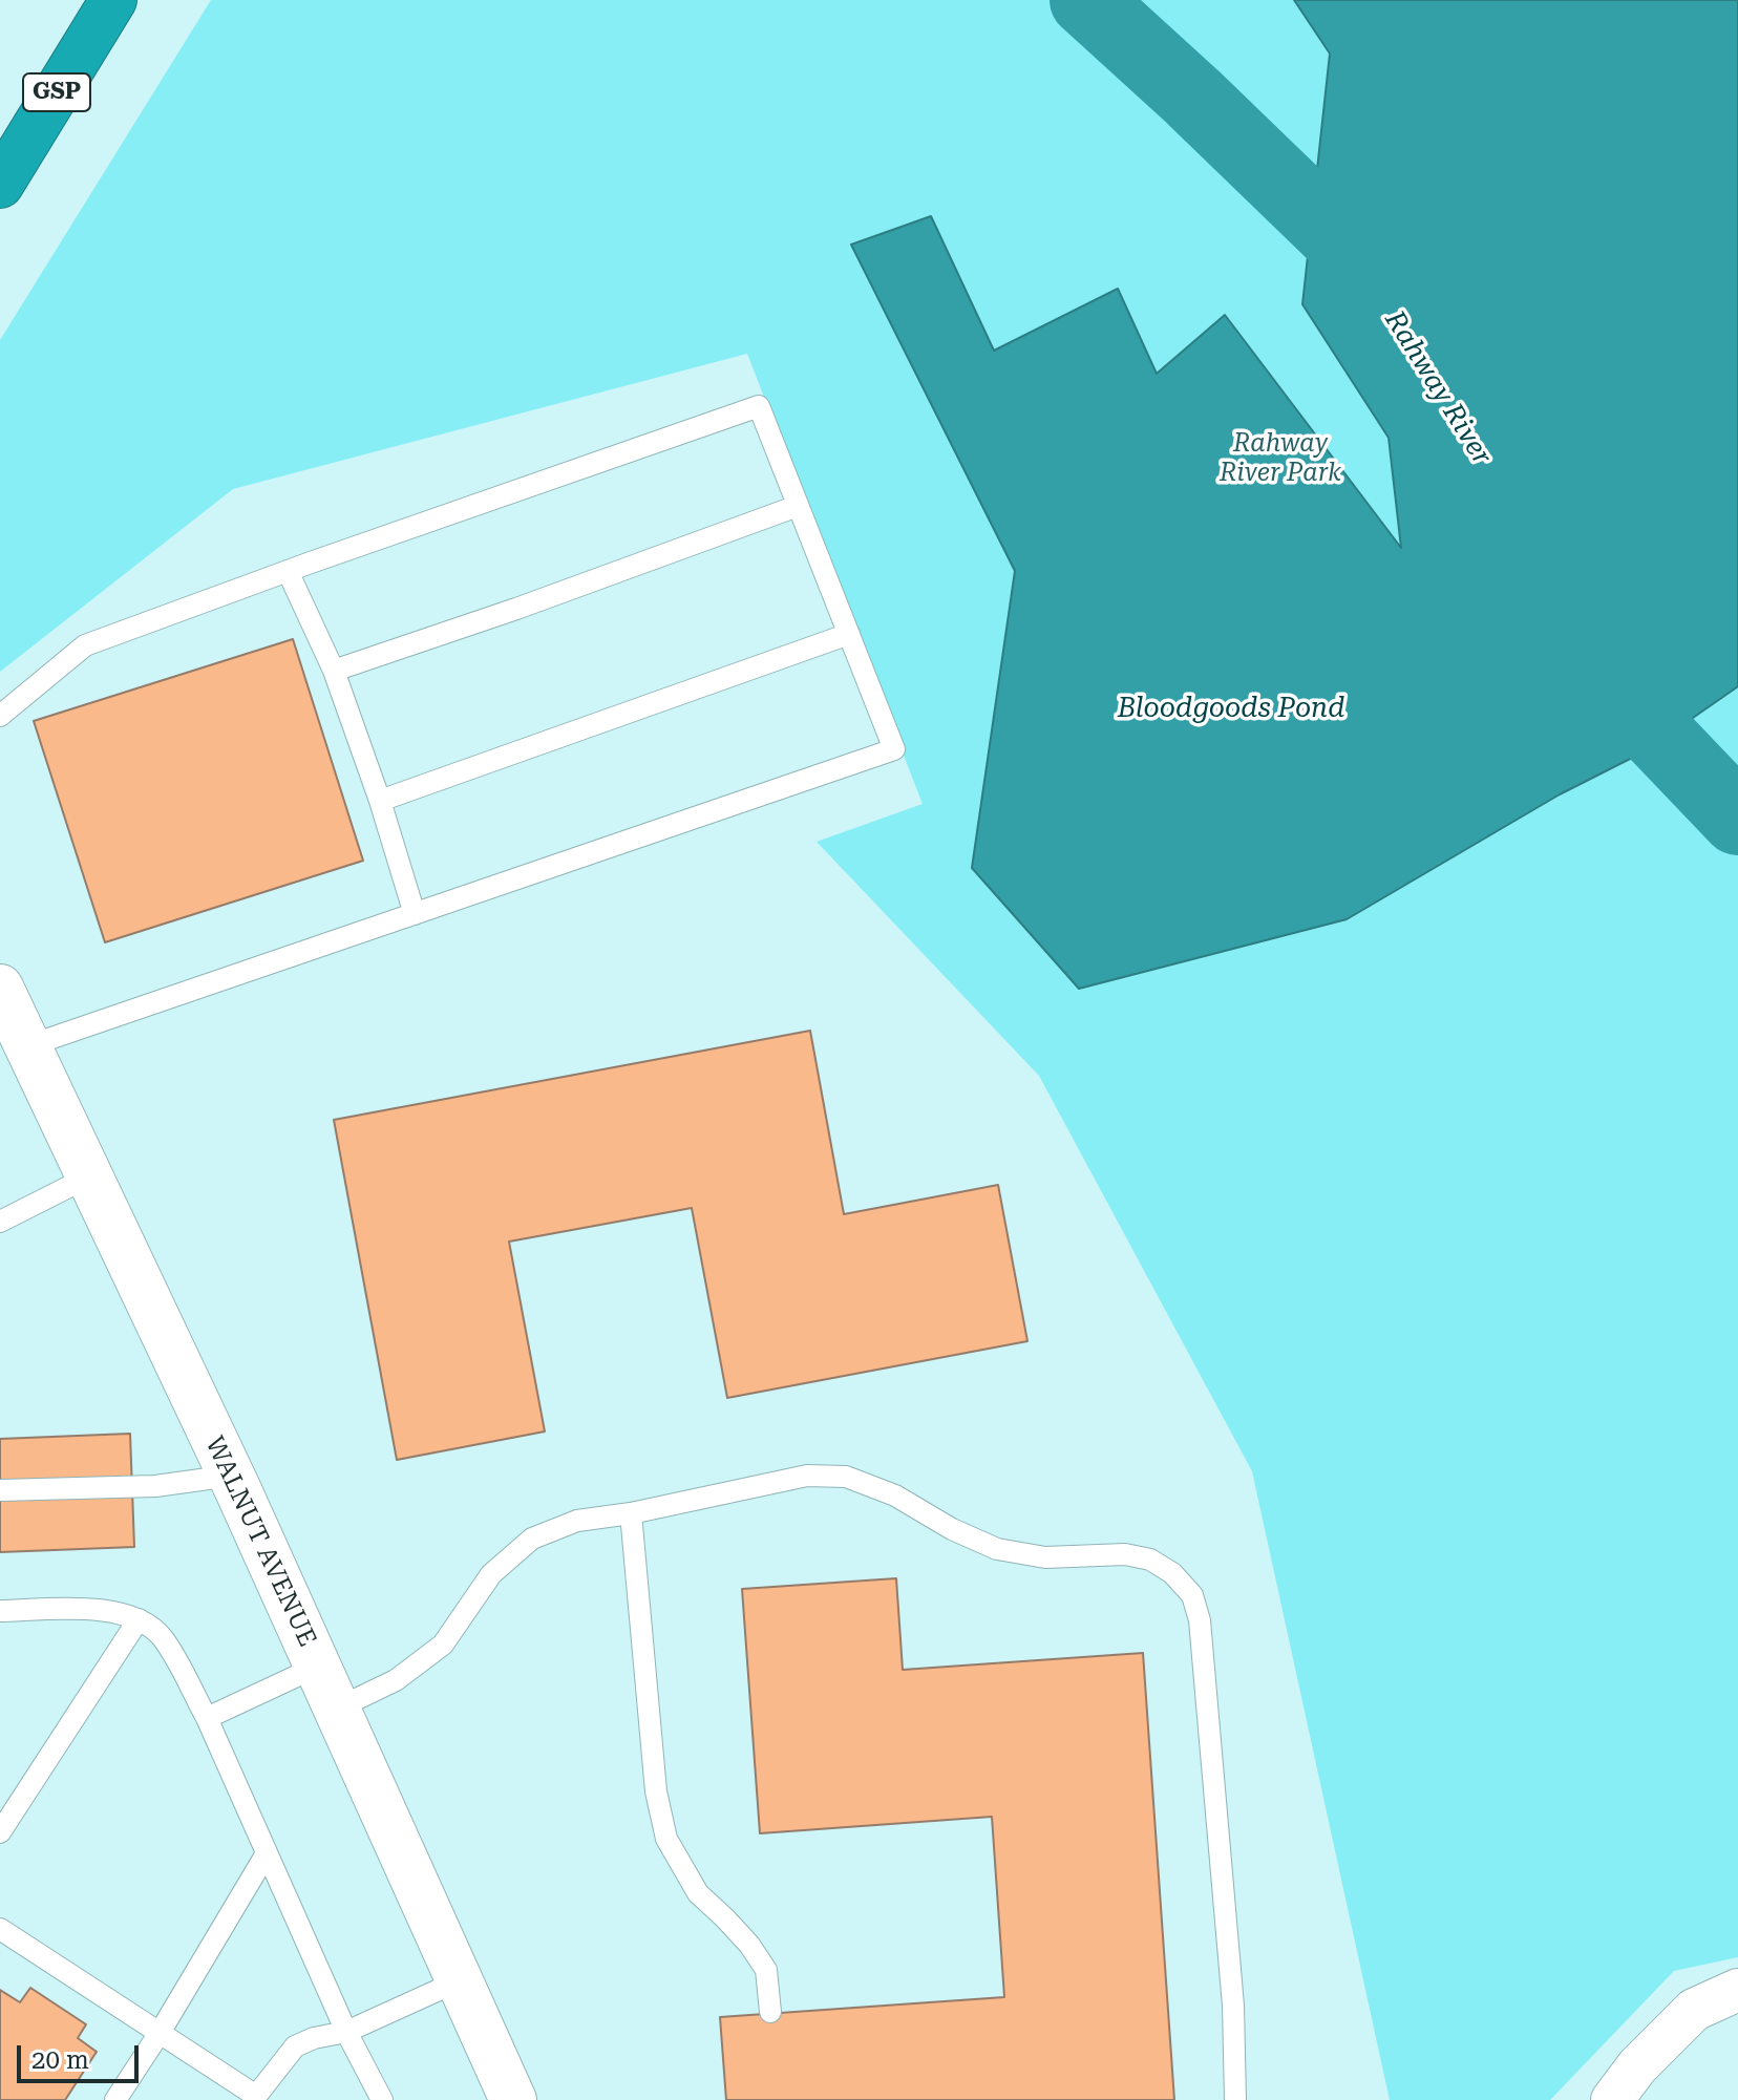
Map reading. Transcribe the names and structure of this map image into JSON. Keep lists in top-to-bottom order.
{
  "streets": {
    "highway": ["GSP"],
    "street": ["WALNUT AVENUE"]
  },
  "water": ["Rahway River", "Bloodgoods Pond"],
  "parks": ["Rahway River Park"],
  "scale_bar": "20 m"
}
